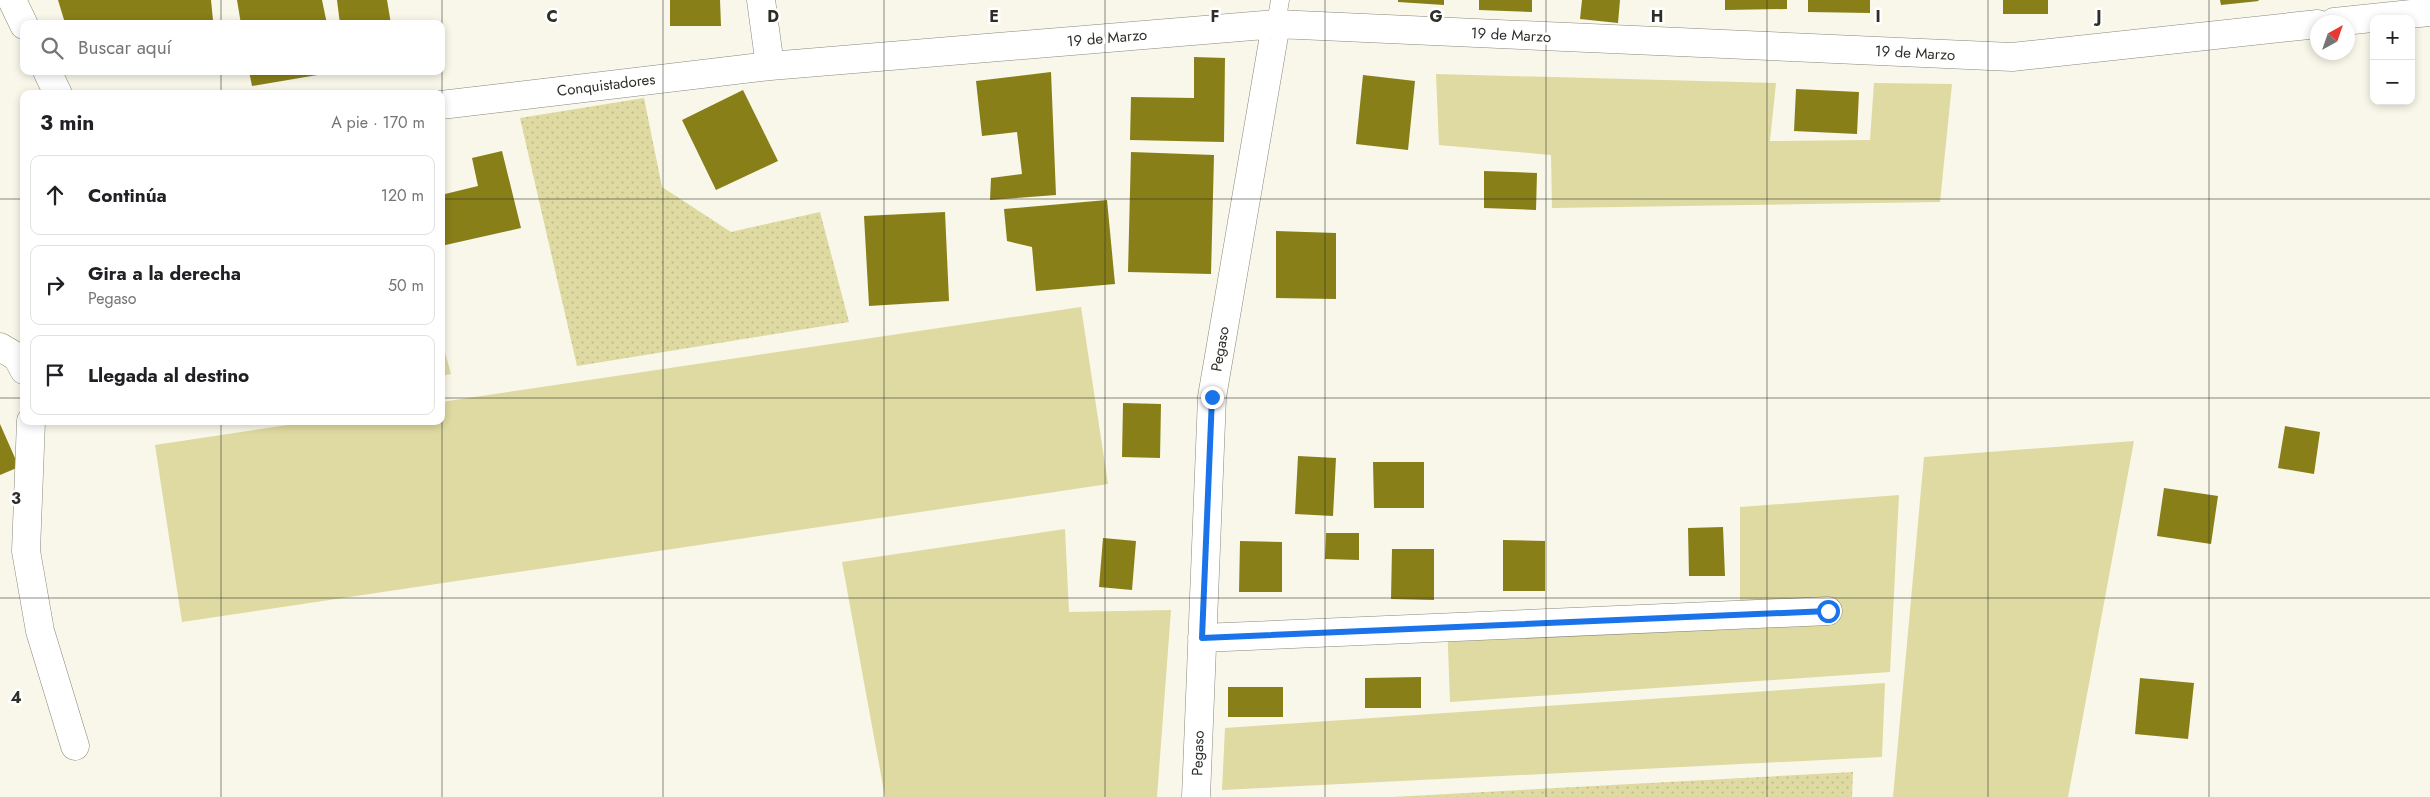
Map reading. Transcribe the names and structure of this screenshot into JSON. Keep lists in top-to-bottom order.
{
  "streets": {
    "street": ["19 de Marzo", "Conquistadores", "Pegaso"]
  },
  "crossings": [
    ["19 de Marzo", "Conquistadores"],
    ["19 de Marzo", "Pegaso"]
  ],
  "north": "top right",
  "page": {
    "map_buttons": ["+", "−"],
    "search": "Buscar aquí",
    "heading": ["3 min", "A pie · 170 m"],
    "list": [
      ["Continúa", "120 m"],
      ["Gira a la derecha", "Pegaso", "50 m"],
      "Llegada al destino"
    ]
  },
  "grid": {
    "columns": [
      "C",
      "D",
      "E",
      "F",
      "G",
      "H",
      "I",
      "J"
    ],
    "rows": ["3", "4"]
  }
}
